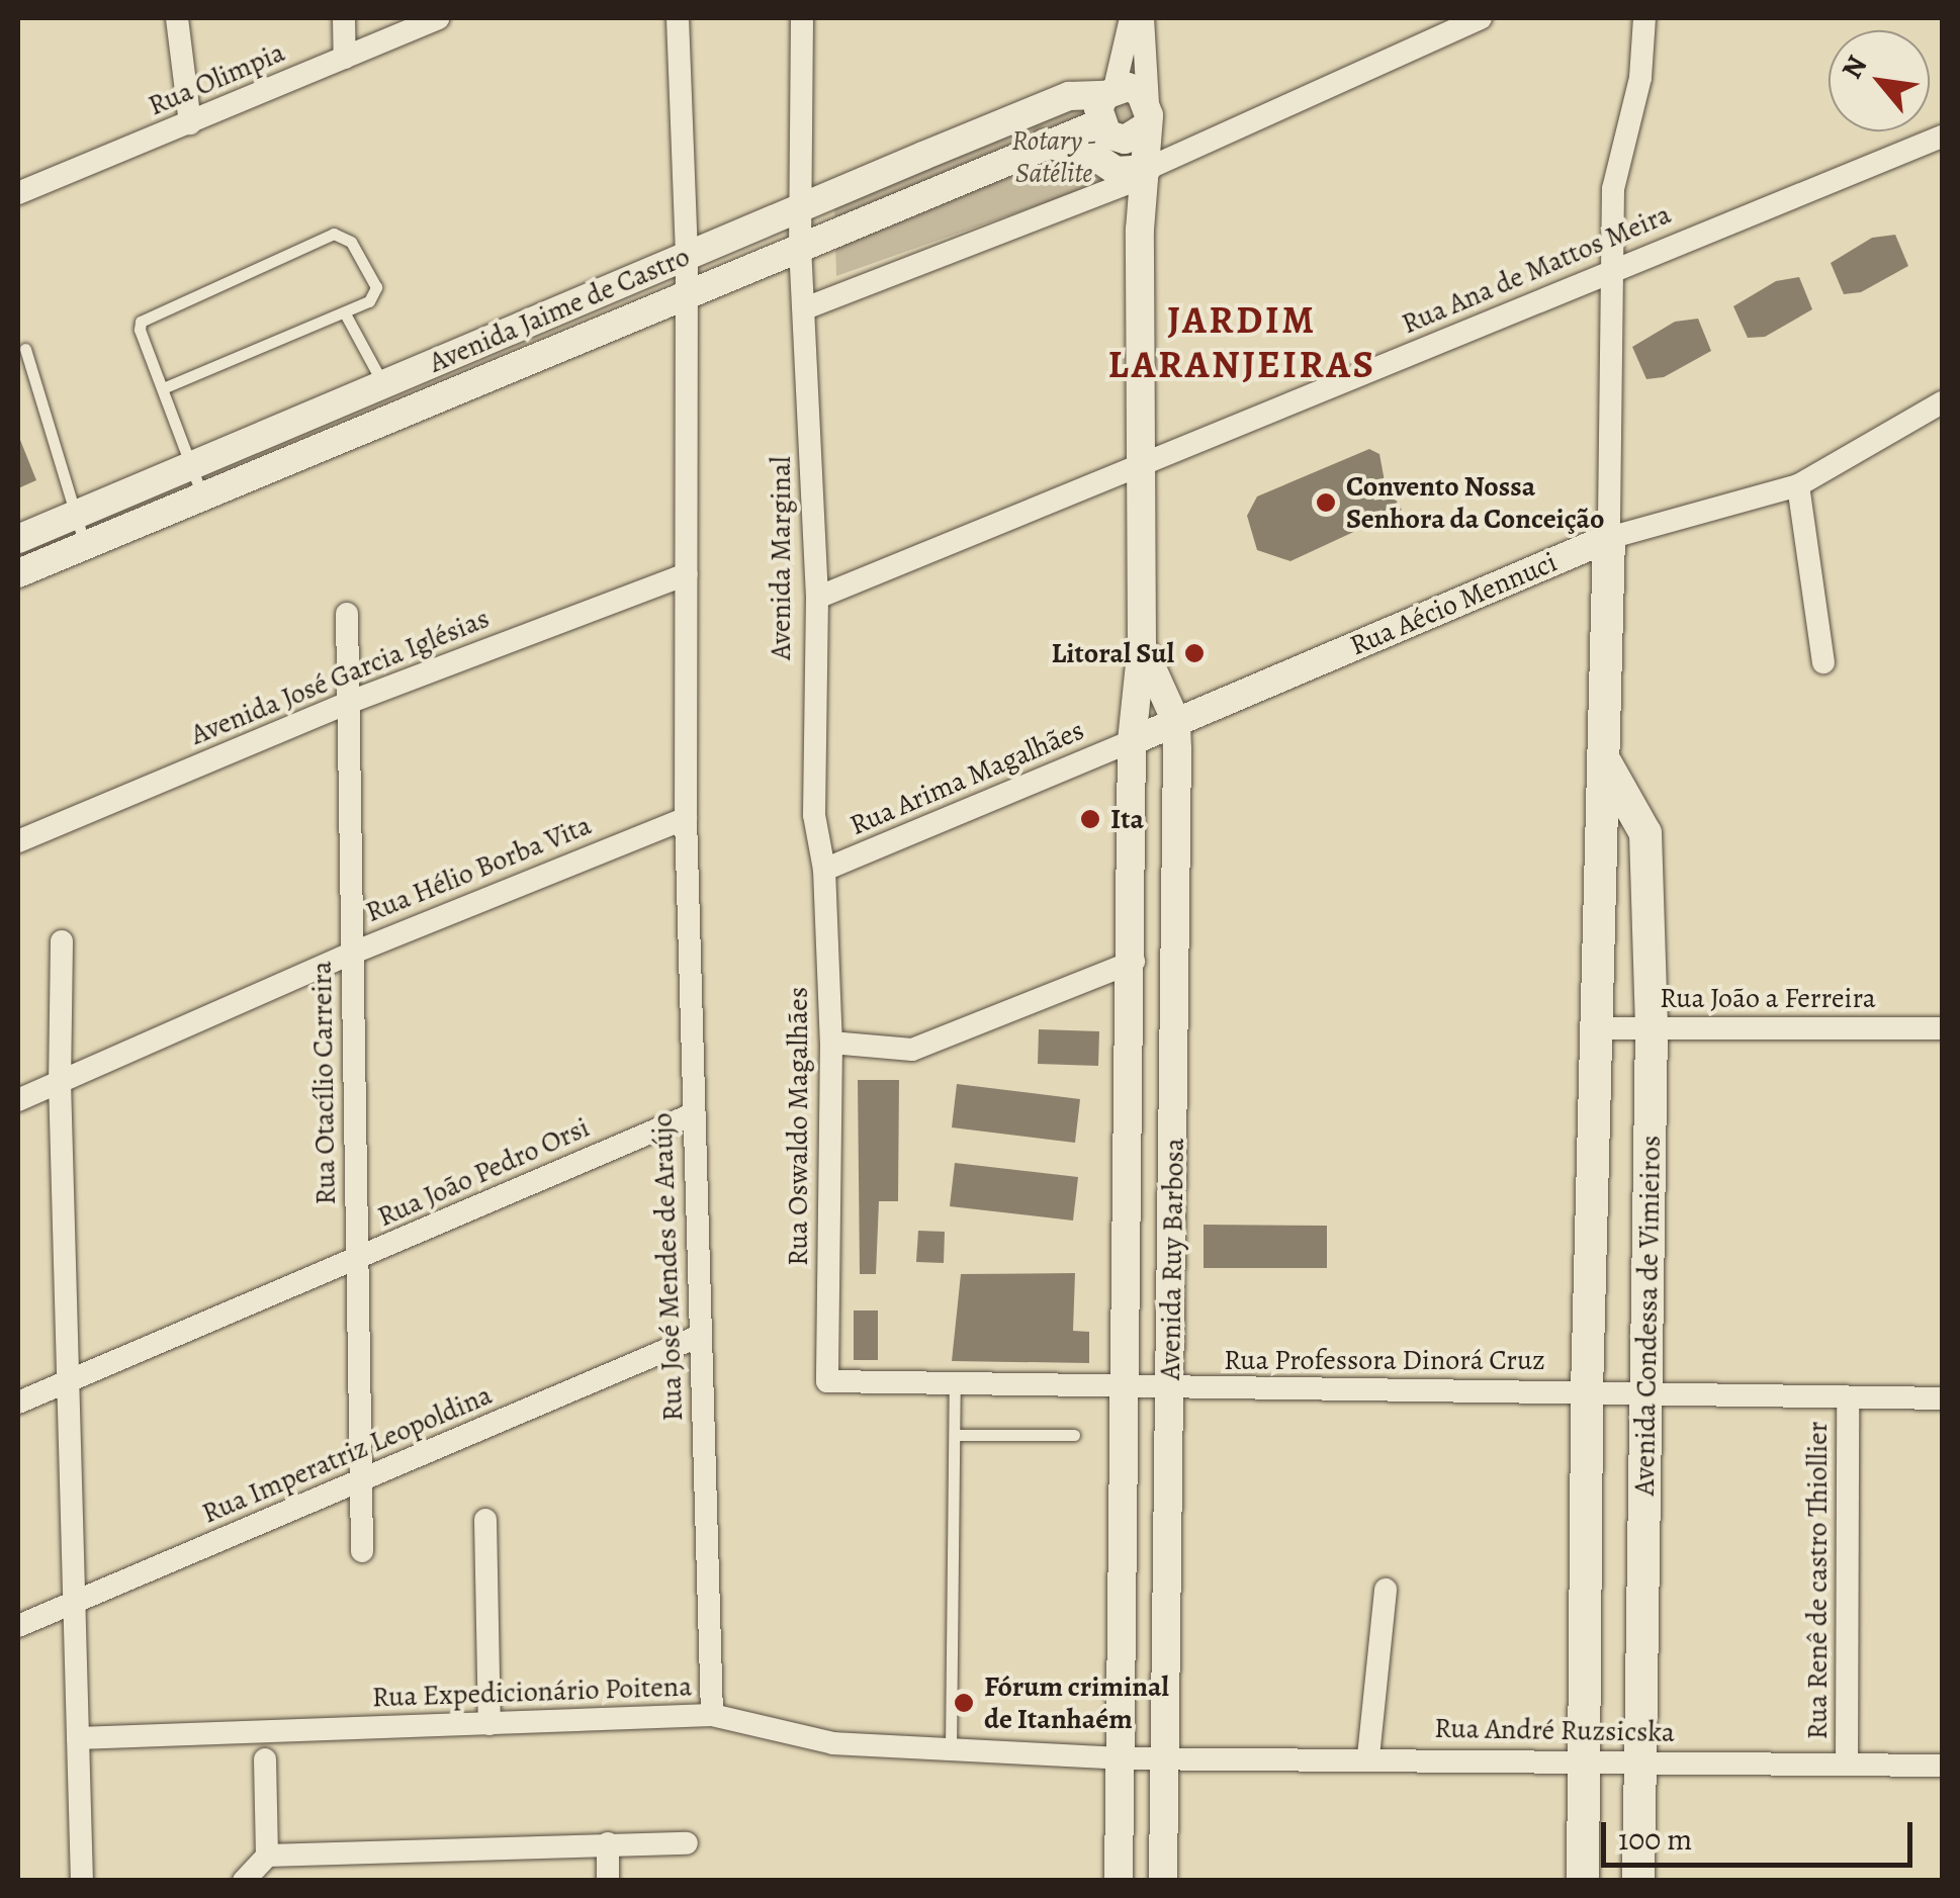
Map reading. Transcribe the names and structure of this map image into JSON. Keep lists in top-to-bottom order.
{
  "streets": {
    "main road": ["Avenida Condessa de Vimieiros"],
    "street": [
      "Rua Olimpia",
      "Rua Ana de Mattos Meira",
      "Avenida Jaime de Castro",
      "Avenida Marginal",
      "Rua Aécio Mennuci",
      "Avenida José Garcia Iglésias",
      "Rua Arima Magalhães",
      "Rua Hélio Borba Vita",
      "Rua João a Ferreira",
      "Rua Otacílio Carreira",
      "Rua Oswaldo Magalhães",
      "Rua João Pedro Orsi",
      "Avenida Ruy Barbosa",
      "Rua José Mendes de Araújo",
      "Rua Professora Dinorá Cruz",
      "Rua Imperatriz Leopoldina",
      "Rua Renê de castro Thiollier",
      "Rua Expedicionário Poitena",
      "Rua André Ruzsicska"
    ]
  },
  "crossings": [
    ["Rua Ana de Mattos Meira", "Avenida Marginal"],
    ["Rua Ana de Mattos Meira", "Avenida Ruy Barbosa"],
    ["Rua Ana de Mattos Meira", "Avenida Condessa de Vimieiros"],
    ["Avenida Jaime de Castro", "Avenida Marginal"],
    ["Avenida Jaime de Castro", "Avenida Ruy Barbosa"],
    ["Avenida Marginal", "Rua Arima Magalhães"],
    ["Avenida Marginal", "Rua Oswaldo Magalhães"],
    ["Rua Aécio Mennuci", "Rua Arima Magalhães"],
    ["Rua Aécio Mennuci", "Avenida Ruy Barbosa"],
    ["Rua Aécio Mennuci", "Avenida Condessa de Vimieiros"],
    ["Avenida José Garcia Iglésias", "Rua Otacílio Carreira"],
    ["Avenida José Garcia Iglésias", "Rua José Mendes de Araújo"],
    ["Rua Arima Magalhães", "Rua Oswaldo Magalhães"],
    ["Rua Arima Magalhães", "Avenida Ruy Barbosa"],
    ["Rua Hélio Borba Vita", "Rua Otacílio Carreira"],
    ["Rua Hélio Borba Vita", "Rua José Mendes de Araújo"],
    ["Rua João a Ferreira", "Avenida Condessa de Vimieiros"],
    ["Rua Otacílio Carreira", "Rua João Pedro Orsi"],
    ["Rua Otacílio Carreira", "Rua Imperatriz Leopoldina"],
    ["Rua Oswaldo Magalhães", "Rua Professora Dinorá Cruz"],
    ["Rua João Pedro Orsi", "Rua José Mendes de Araújo"],
    ["Avenida Ruy Barbosa", "Rua Professora Dinorá Cruz"],
    ["Avenida Ruy Barbosa", "Rua Expedicionário Poitena"],
    ["Avenida Ruy Barbosa", "Rua André Ruzsicska"],
    ["Rua José Mendes de Araújo", "Rua Imperatriz Leopoldina"],
    ["Rua José Mendes de Araújo", "Rua Expedicionário Poitena"],
    ["Avenida Condessa de Vimieiros", "Rua Professora Dinorá Cruz"],
    ["Avenida Condessa de Vimieiros", "Rua André Ruzsicska"],
    ["Rua Professora Dinorá Cruz", "Rua Renê de castro Thiollier"],
    ["Rua Renê de castro Thiollier", "Rua André Ruzsicska"],
    ["Rua Expedicionário Poitena", "Rua André Ruzsicska"]
  ],
  "districts": ["JARDIM LARANJEIRAS"],
  "parks": ["Rotary - Satélite"],
  "places": [
    "Convento Nossa Senhora da Conceição",
    "Litoral Sul",
    "Ita",
    "Fórum criminal de Itanhaém"
  ],
  "scale_bar": "100 m",
  "north": "top left"
}
